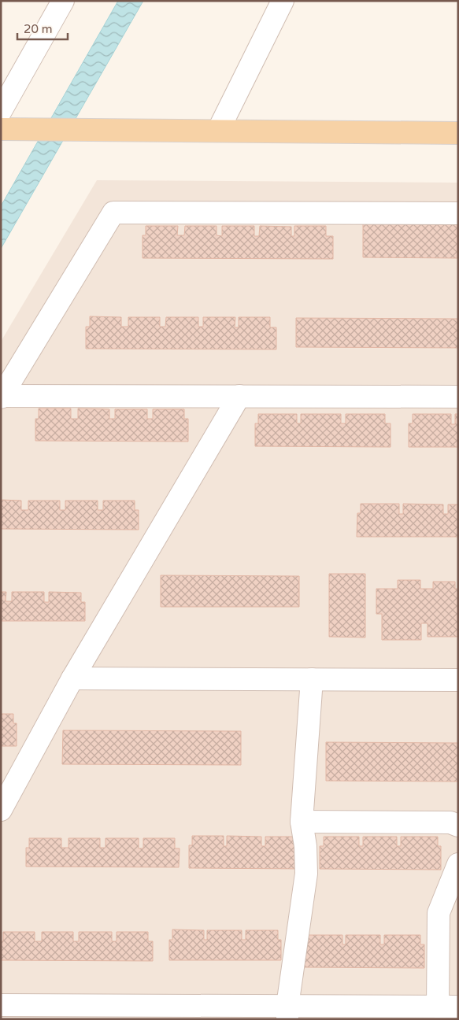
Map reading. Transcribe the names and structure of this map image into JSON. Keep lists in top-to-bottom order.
{
  "scale_bar": "20 m"
}
